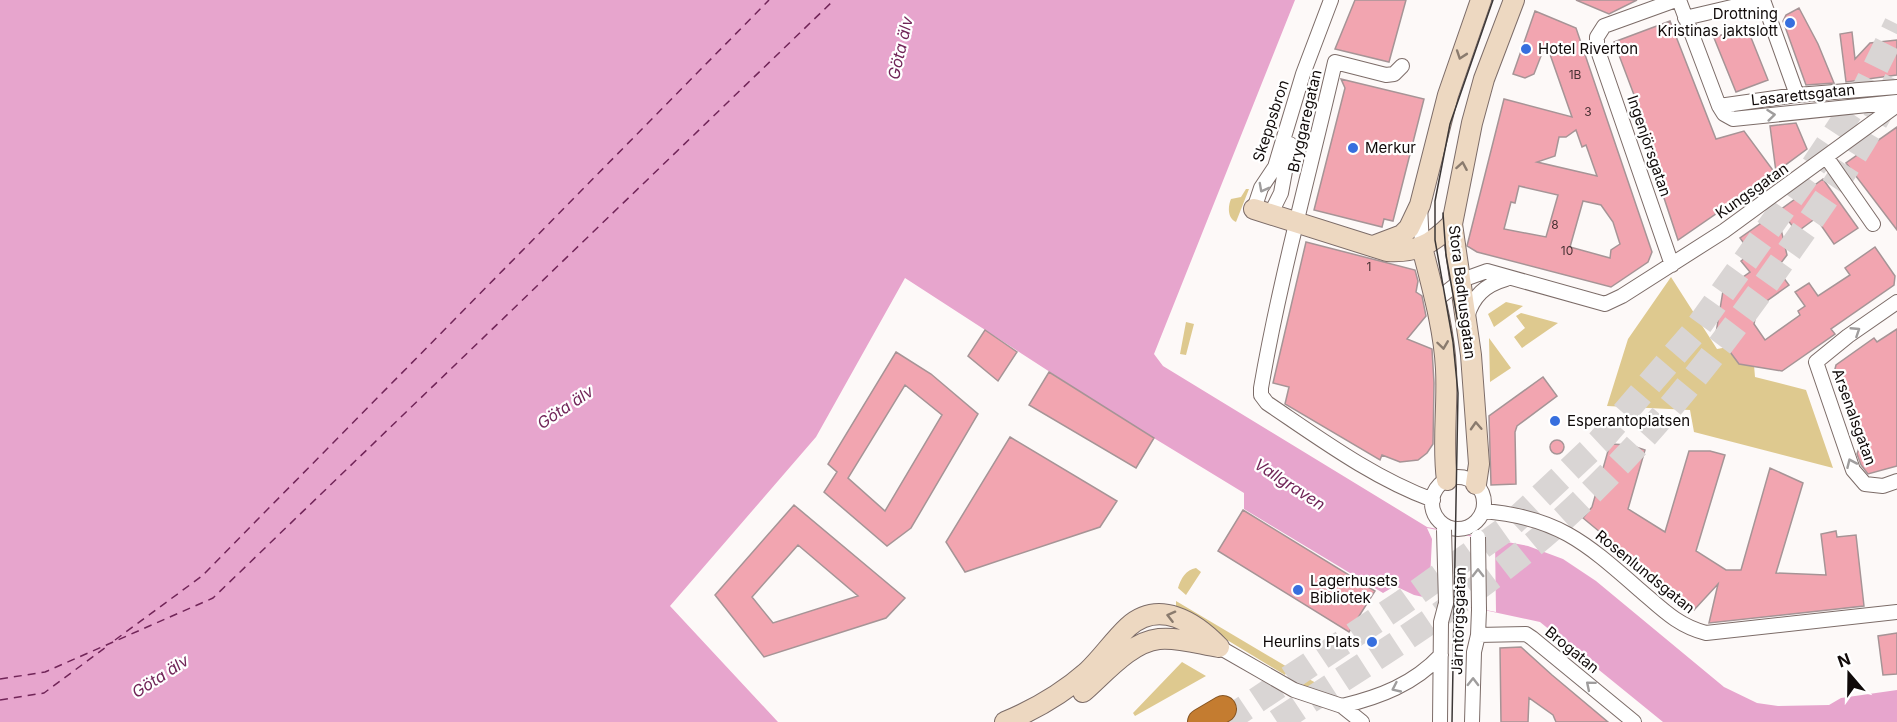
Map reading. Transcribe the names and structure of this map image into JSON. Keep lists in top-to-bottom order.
{
  "streets": {
    "street": [
      "Lasarettsgatan",
      "Skeppsbron",
      "Bryggaregatan",
      "Ingenjörsgatan",
      "Kungsgatan",
      "Stora Badhusgatan",
      "Arsenalsgatan",
      "Rosenlundsgatan",
      "Järntorgsgatan",
      "Brogatan"
    ]
  },
  "crossings": [
    ["Lasarettsgatan", "Kungsgatan"],
    ["Ingenjörsgatan", "Kungsgatan"],
    ["Kungsgatan", "Stora Badhusgatan"],
    ["Stora Badhusgatan", "Rosenlundsgatan"],
    ["Stora Badhusgatan", "Järntorgsgatan"],
    ["Rosenlundsgatan", "Järntorgsgatan"],
    ["Järntorgsgatan", "Brogatan"]
  ],
  "one_way": ["Brogatan"],
  "water": ["Göta älv", "Vallgraven"],
  "places": [
    "Drottning Kristinas jaktslott",
    "Hotel Riverton",
    "Merkur",
    "Esperantoplatsen",
    "Lagerhusets Bibliotek",
    "Heurlins Plats"
  ],
  "house_numbers": [
    "1B",
    "3",
    "8",
    "10",
    "1"
  ],
  "north": "top"
}
